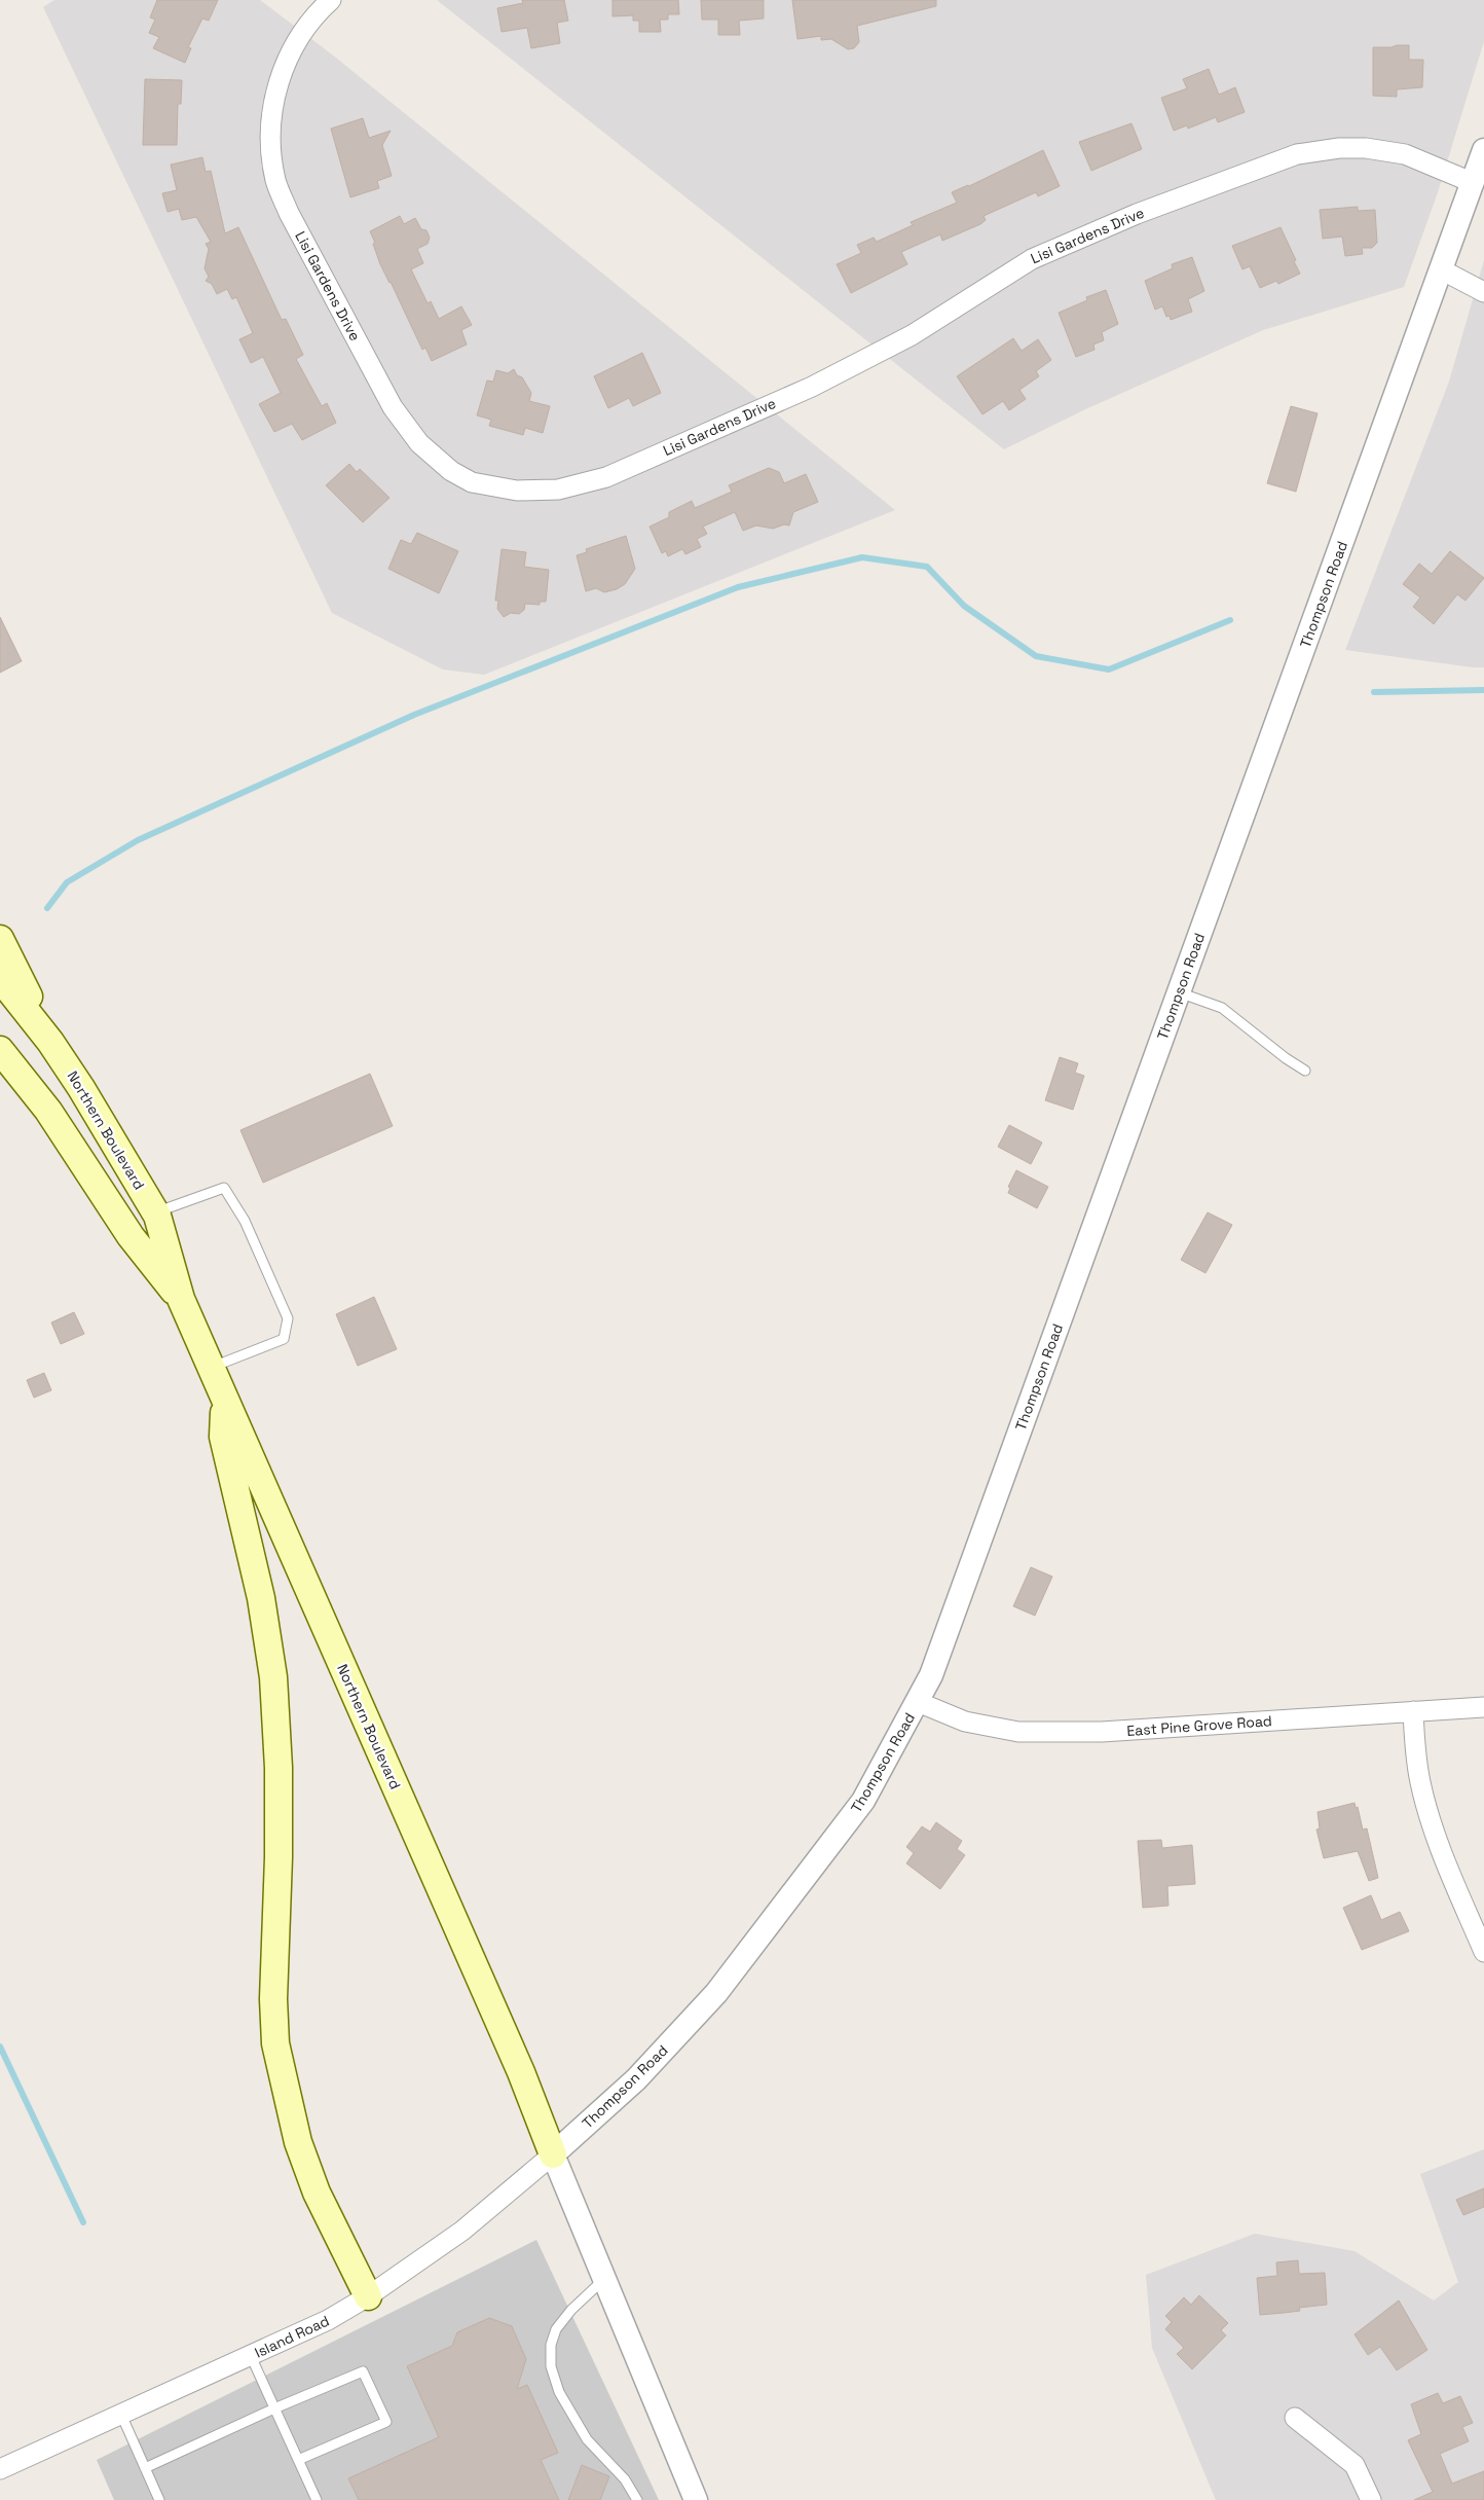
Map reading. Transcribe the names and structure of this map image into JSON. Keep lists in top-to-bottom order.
{
  "streets": {
    "main road": ["Northern Boulevard"],
    "street": [
      "Lisi Gardens Drive",
      "Thompson Road",
      "East Pine Grove Road",
      "Island Road"
    ]
  },
  "crossings": [
    ["Lisi Gardens Drive", "Thompson Road"],
    ["Thompson Road", "Northern Boulevard"],
    ["Thompson Road", "East Pine Grove Road"],
    ["Thompson Road", "Island Road"],
    ["Northern Boulevard", "Island Road"]
  ]
}
